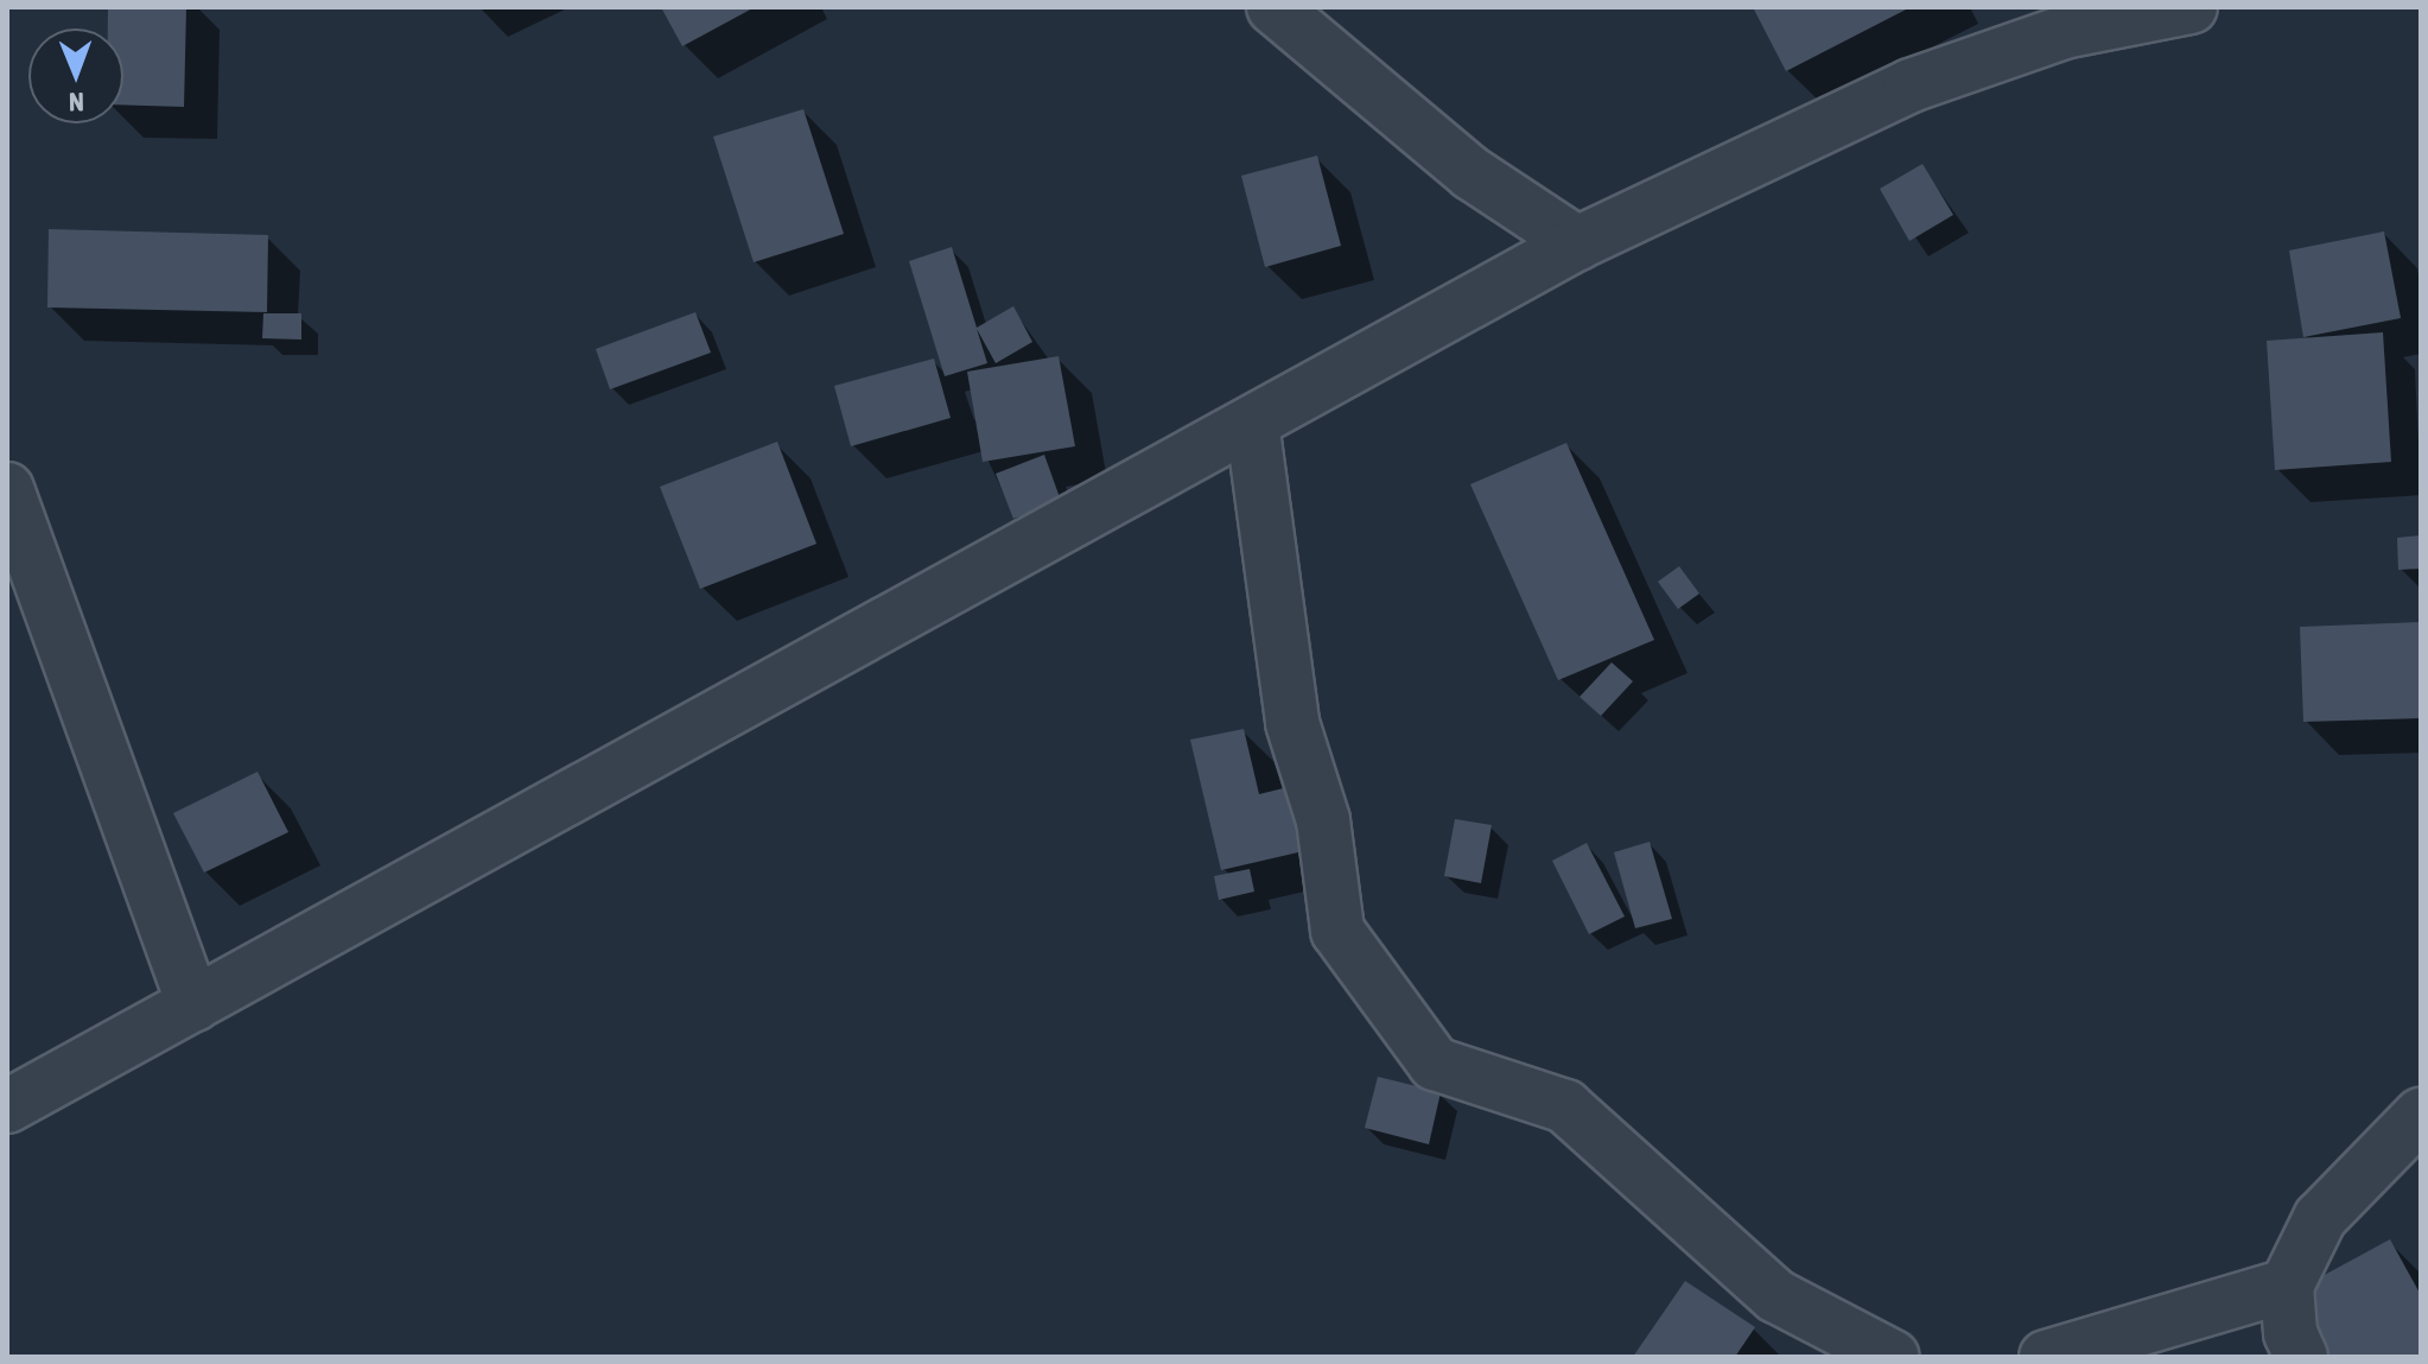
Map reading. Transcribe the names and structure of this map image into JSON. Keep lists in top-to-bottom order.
{
  "north": "bottom"
}
